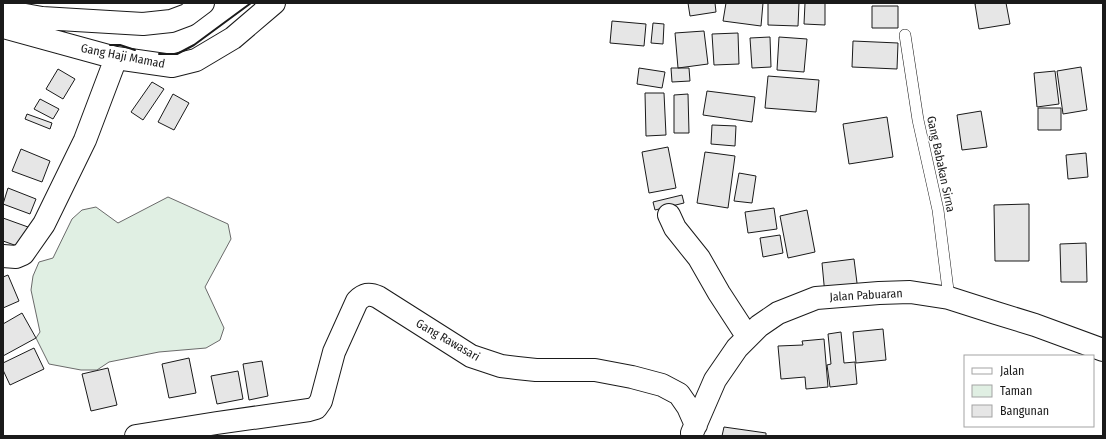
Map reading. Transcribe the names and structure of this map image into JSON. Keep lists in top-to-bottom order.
{
  "streets": {
    "street": ["Gang Haji Mamad", "Jalan Pabuaran", "Gang Rawasari"],
    "lane": ["Gang Babakan Sirna"]
  },
  "crossings": [
    ["Gang Babakan Sirna", "Jalan Pabuaran"],
    ["Jalan Pabuaran", "Gang Rawasari"]
  ],
  "legend": ["Jalan", "Taman", "Bangunan"]
}
